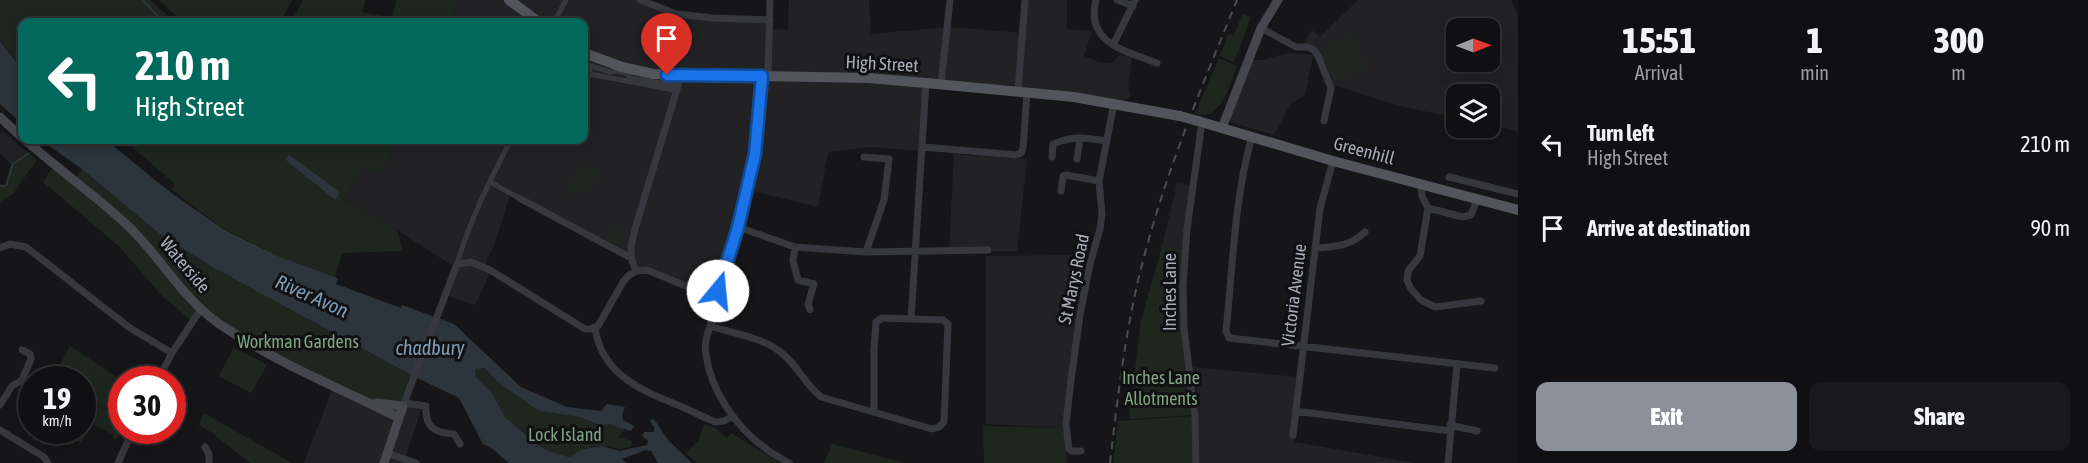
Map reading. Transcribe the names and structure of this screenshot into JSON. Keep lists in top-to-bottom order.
{
  "streets": {
    "main road": ["High Street", "Greenhill", "Waterside"],
    "street": ["St Marys Road", "Inches Lane", "Victoria Avenue"]
  },
  "crossings": [
    ["High Street", "Greenhill"],
    ["High Street", "St Marys Road"],
    ["High Street", "Inches Lane"],
    ["Greenhill", "Inches Lane"],
    ["Greenhill", "Victoria Avenue"]
  ],
  "water": ["River Avon", "chadbury"],
  "parks": ["Workman Gardens", "Inches Lane Allotments", "Lock Island"],
  "north": "right",
  "page": {
    "eta": [
      "15:51",
      "Arrival",
      "1",
      "min",
      "300",
      "m"
    ],
    "turn": ["210 m", "High Street"],
    "list": [
      {
        "name": "Turn left",
        "note": "High Street",
        "value": "210 m"
      },
      {
        "name": "Arrive at destination",
        "value": "90 m"
      }
    ],
    "speed": "19 km/h",
    "limit": "30",
    "buttons": ["Exit", "Share"]
  }
}
